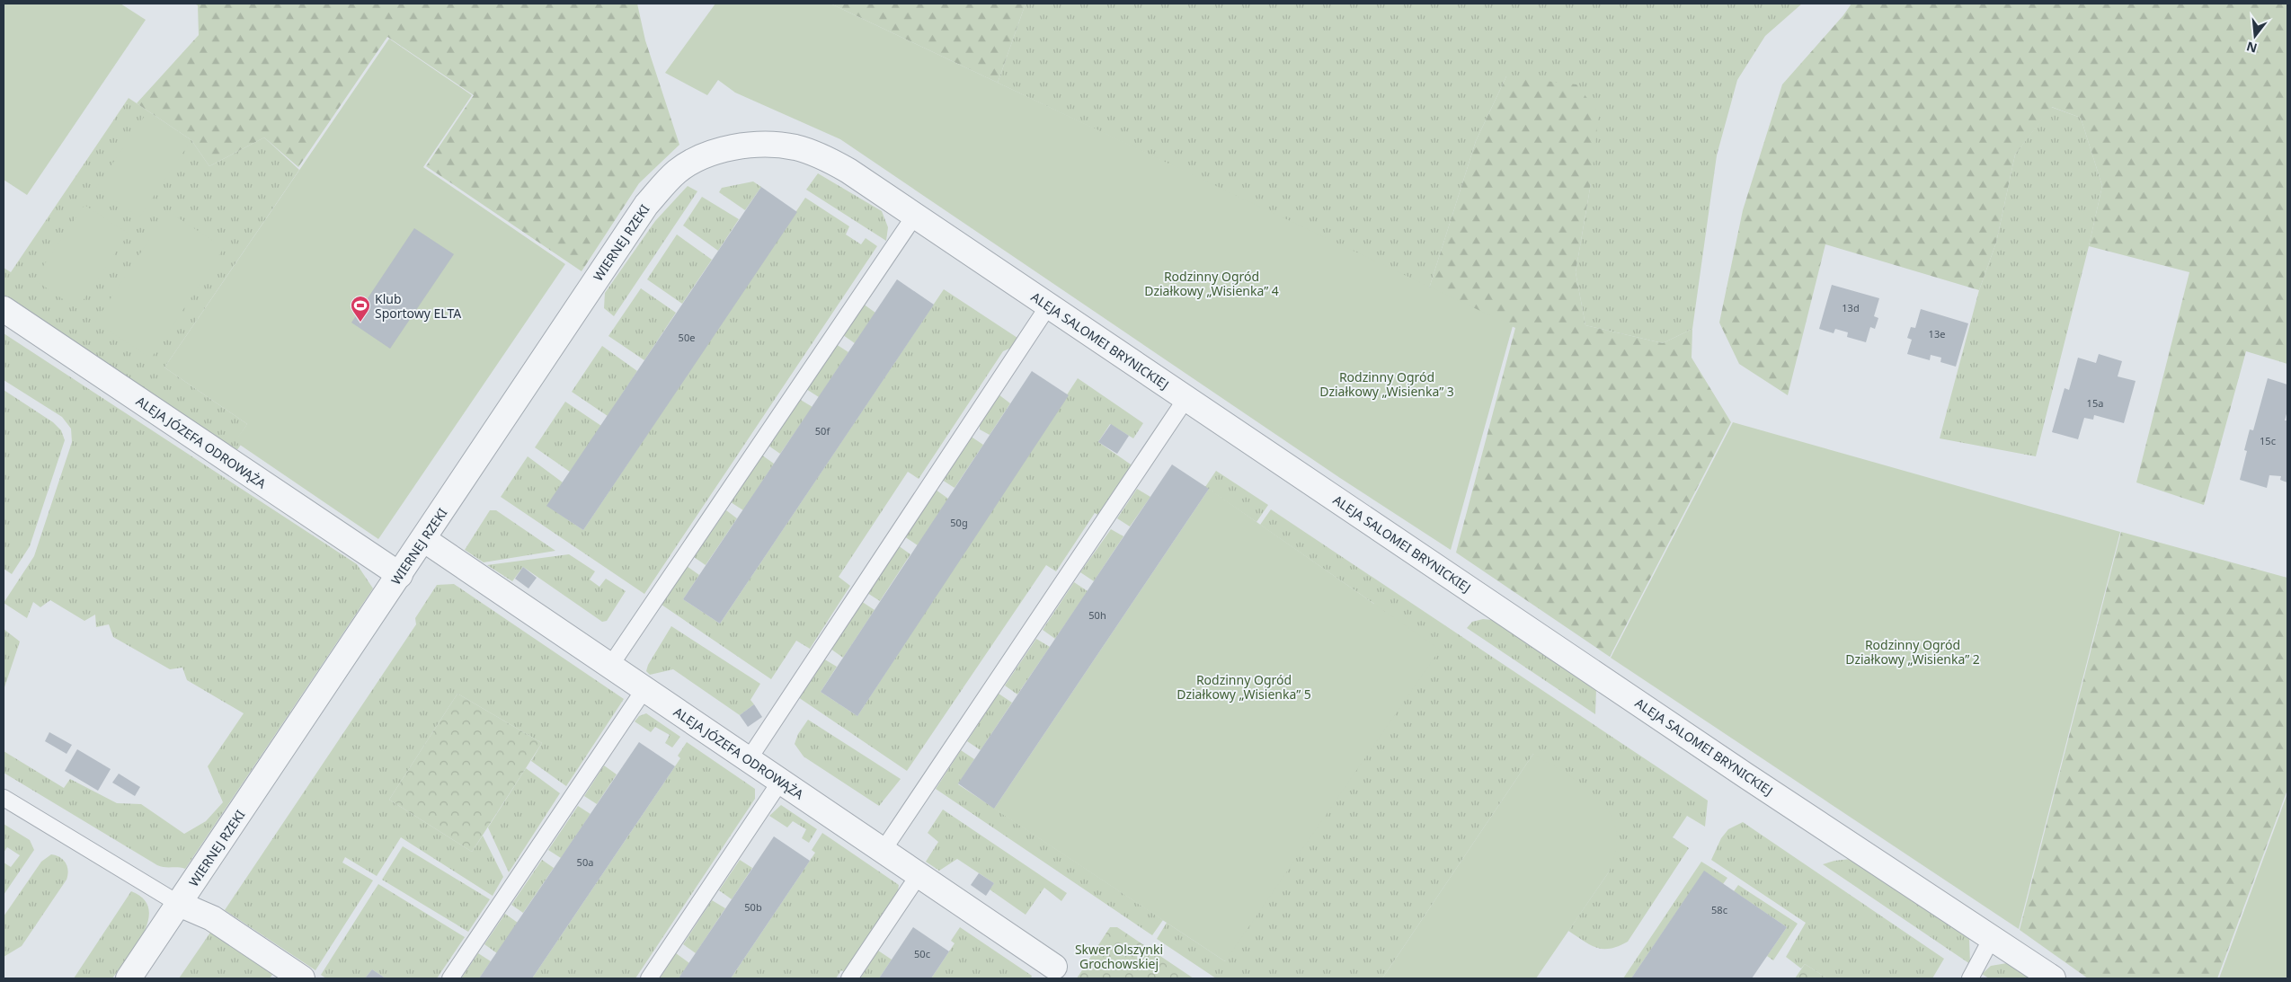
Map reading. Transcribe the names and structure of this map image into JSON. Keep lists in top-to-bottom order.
{
  "streets": {
    "street": ["WIERNEJ RZEKI", "ALEJA SALOMEI BRYNICKIEJ", "ALEJA JÓZEFA ODROWĄŻA"]
  },
  "crossings": [
    ["WIERNEJ RZEKI", "ALEJA SALOMEI BRYNICKIEJ"],
    ["WIERNEJ RZEKI", "ALEJA JÓZEFA ODROWĄŻA"]
  ],
  "parks": [
    "Rodzinny Ogród Działkowy „Wisienka” 4",
    "Rodzinny Ogród Działkowy „Wisienka” 3",
    "Rodzinny Ogród Działkowy „Wisienka” 2",
    "Rodzinny Ogród Działkowy „Wisienka” 5",
    "Skwer Olszynki Grochowskiej"
  ],
  "places": {
    "sports": ["Klub Sportowy ELTA"]
  },
  "house_numbers": [
    "13d",
    "13e",
    "50e",
    "15a",
    "50f",
    "15c",
    "50g",
    "50h",
    "50a",
    "50b",
    "58c",
    "50c"
  ],
  "north": "bottom"
}
